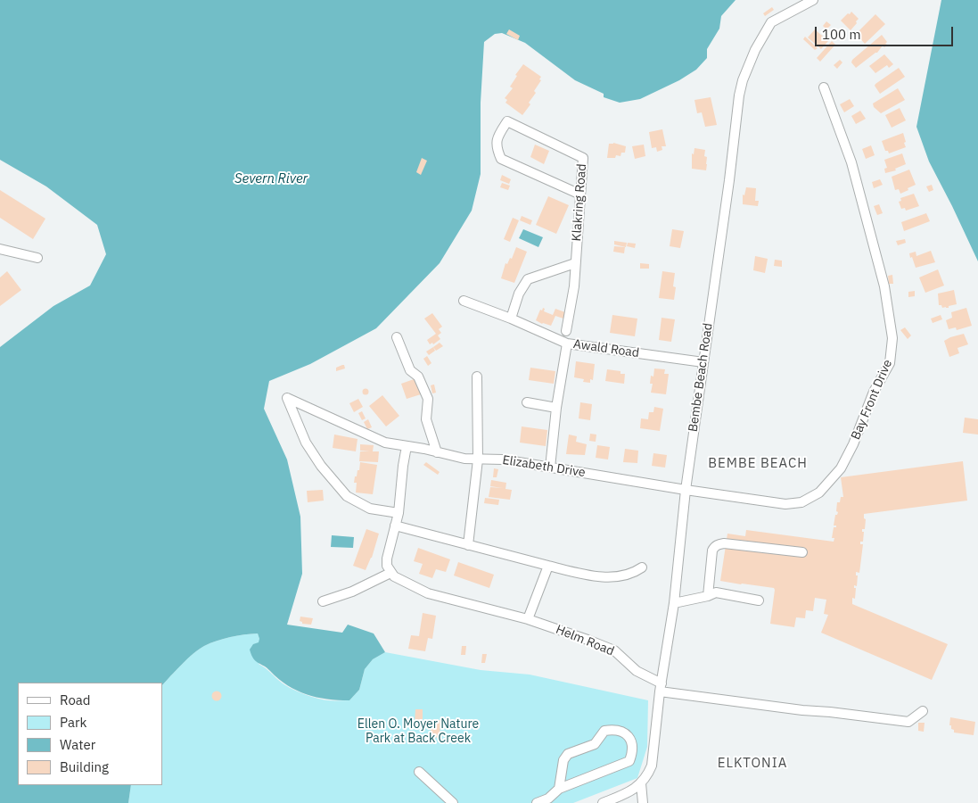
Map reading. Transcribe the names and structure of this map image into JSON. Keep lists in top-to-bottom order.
{
  "streets": {
    "street": [
      "Klakring Road",
      "Awald Road",
      "Bembe Beach Road",
      "Bay Front Drive",
      "Elizabeth Drive",
      "Helm Road"
    ]
  },
  "crossings": [
    ["Awald Road", "Bembe Beach Road"],
    ["Bembe Beach Road", "Bay Front Drive"],
    ["Bembe Beach Road", "Elizabeth Drive"],
    ["Bembe Beach Road", "Helm Road"],
    ["Bay Front Drive", "Elizabeth Drive"]
  ],
  "districts": ["BEMBE BEACH", "ELKTONIA"],
  "water": ["Severn River"],
  "parks": ["Ellen O. Moyer Nature Park at Back Creek"],
  "legend": [
    "Road",
    "Park",
    "Water",
    "Building"
  ],
  "scale_bar": "100 m"
}
